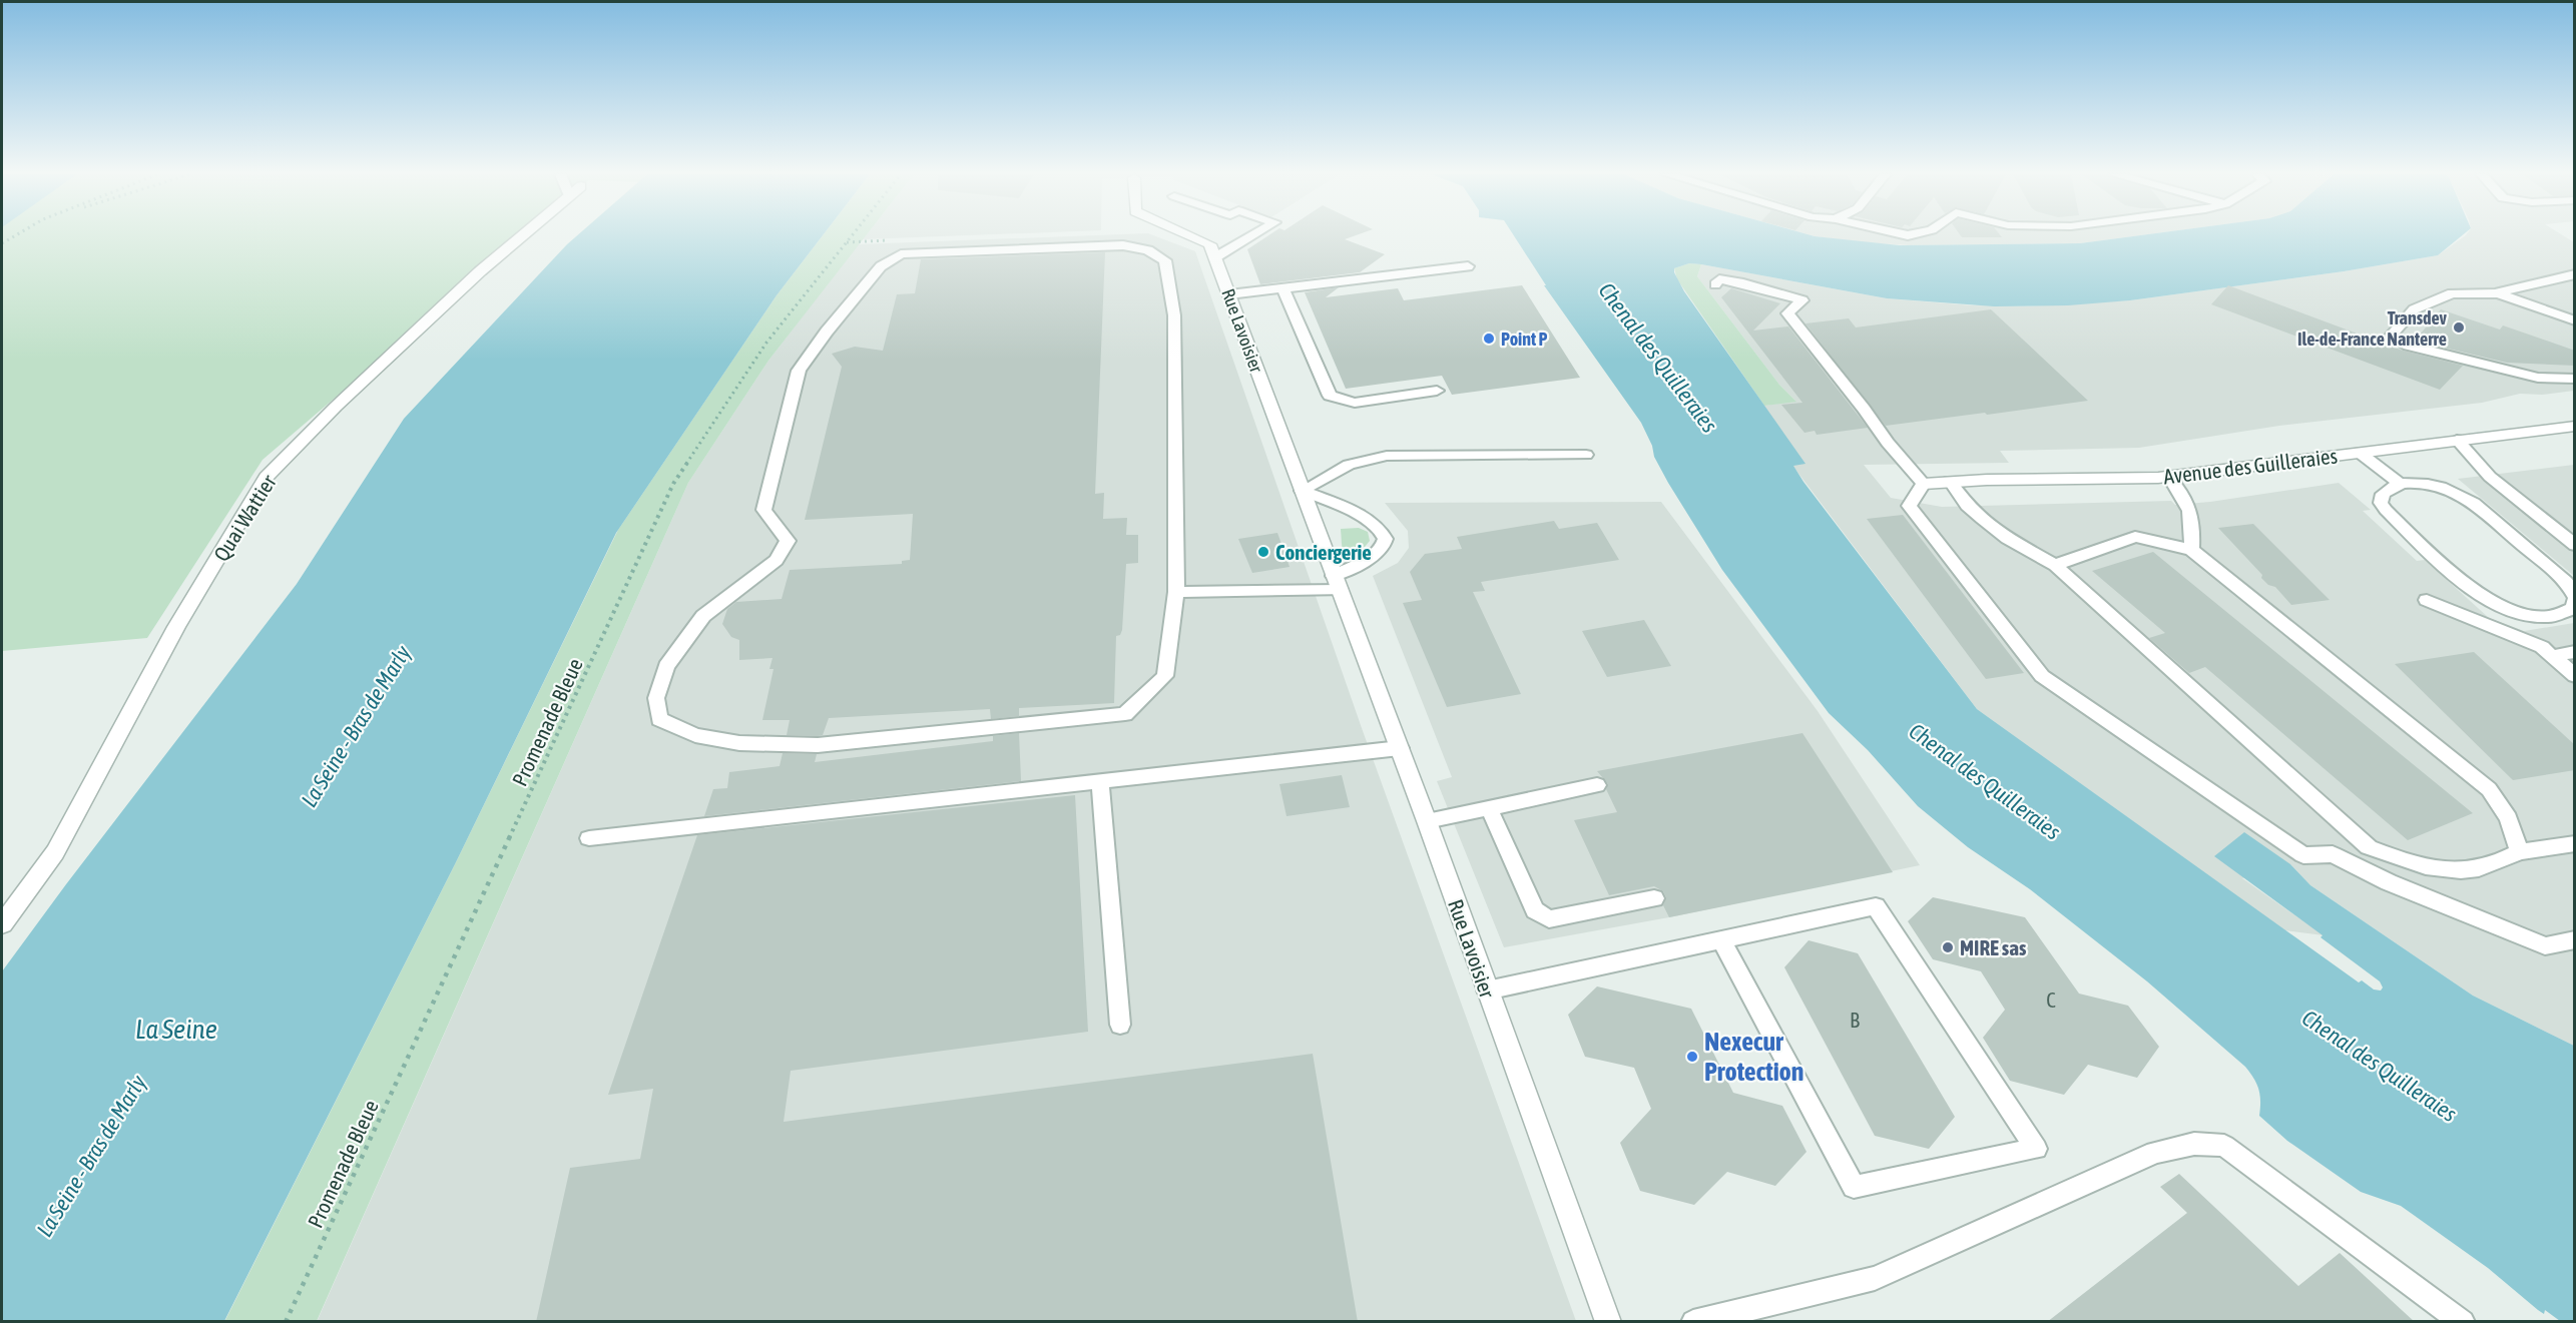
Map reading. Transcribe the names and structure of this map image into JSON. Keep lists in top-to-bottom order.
{
  "streets": {
    "street": ["Rue Lavoisier", "Avenue des Guilleraies", "Quai Wattier"],
    "path": ["Promenade Bleue"]
  },
  "water": ["Chenal des Quilleraies", "La Seine - Bras de Marly", "La Seine"],
  "places": [
    "Transdev Ile-de-France Nanterre",
    "Point P",
    "Conciergerie",
    "MIRE sas",
    "Nexecur Protection"
  ],
  "house_numbers": ["C", "B"]
}
